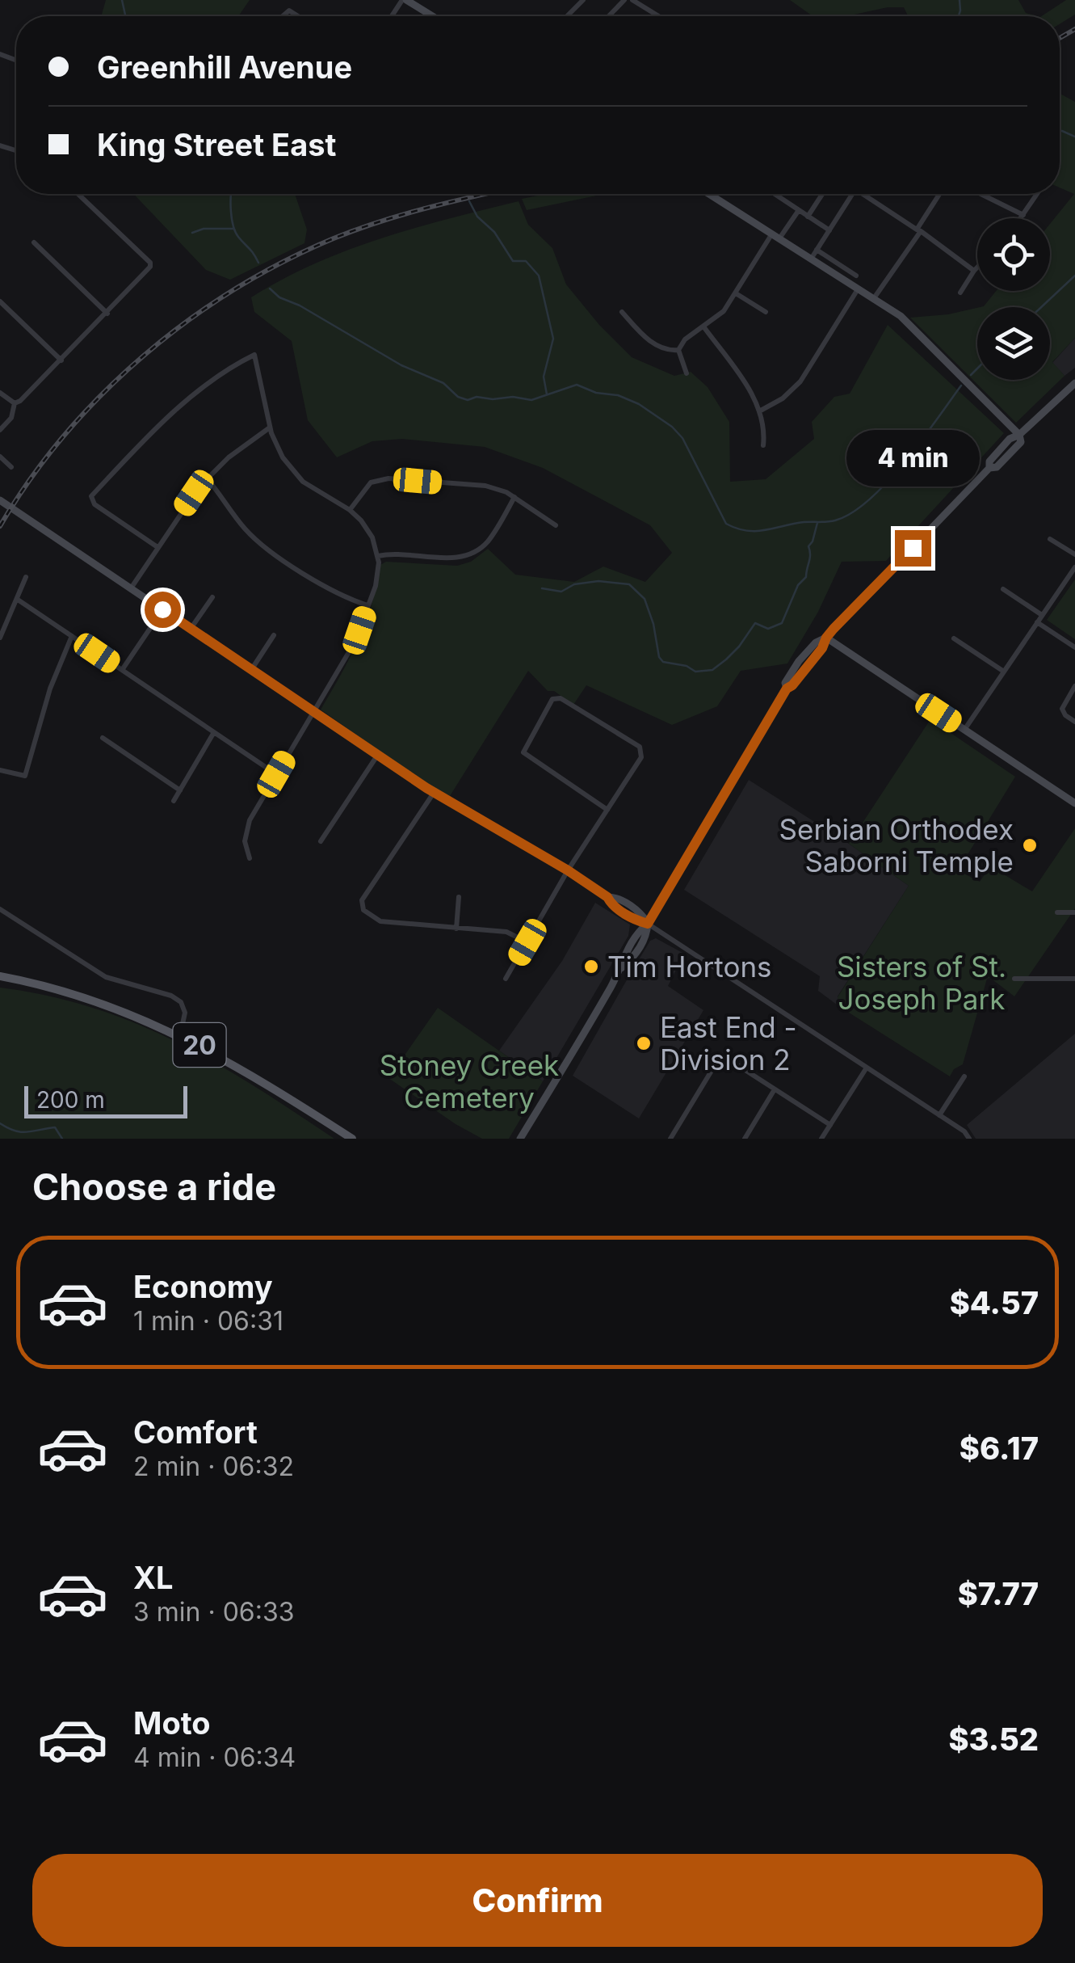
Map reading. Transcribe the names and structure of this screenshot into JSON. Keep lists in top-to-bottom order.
{
  "streets": {
    "main road": ["20"]
  },
  "parks": ["Sisters of St. Joseph Park", "Stoney Creek Cemetery"],
  "places": ["Serbian Orthodex Saborni Temple", "Tim Hortons", "East End - Division 2"],
  "scale_bar": "200 m",
  "page": {
    "banner": ["Greenhill Avenue", "King Street East"],
    "bubble": "4 min",
    "scale": "200 m",
    "heading": "Choose a ride",
    "list": [
      {
        "name": "Economy",
        "note": "1 min · 06:31",
        "value": "$4.57"
      },
      {
        "name": "Comfort",
        "note": "2 min · 06:32",
        "value": "$6.17"
      },
      {
        "name": "XL",
        "note": "3 min · 06:33",
        "value": "$7.77"
      },
      {
        "name": "Moto",
        "note": "4 min · 06:34",
        "value": "$3.52"
      }
    ],
    "buttons": "Confirm"
  }
}
